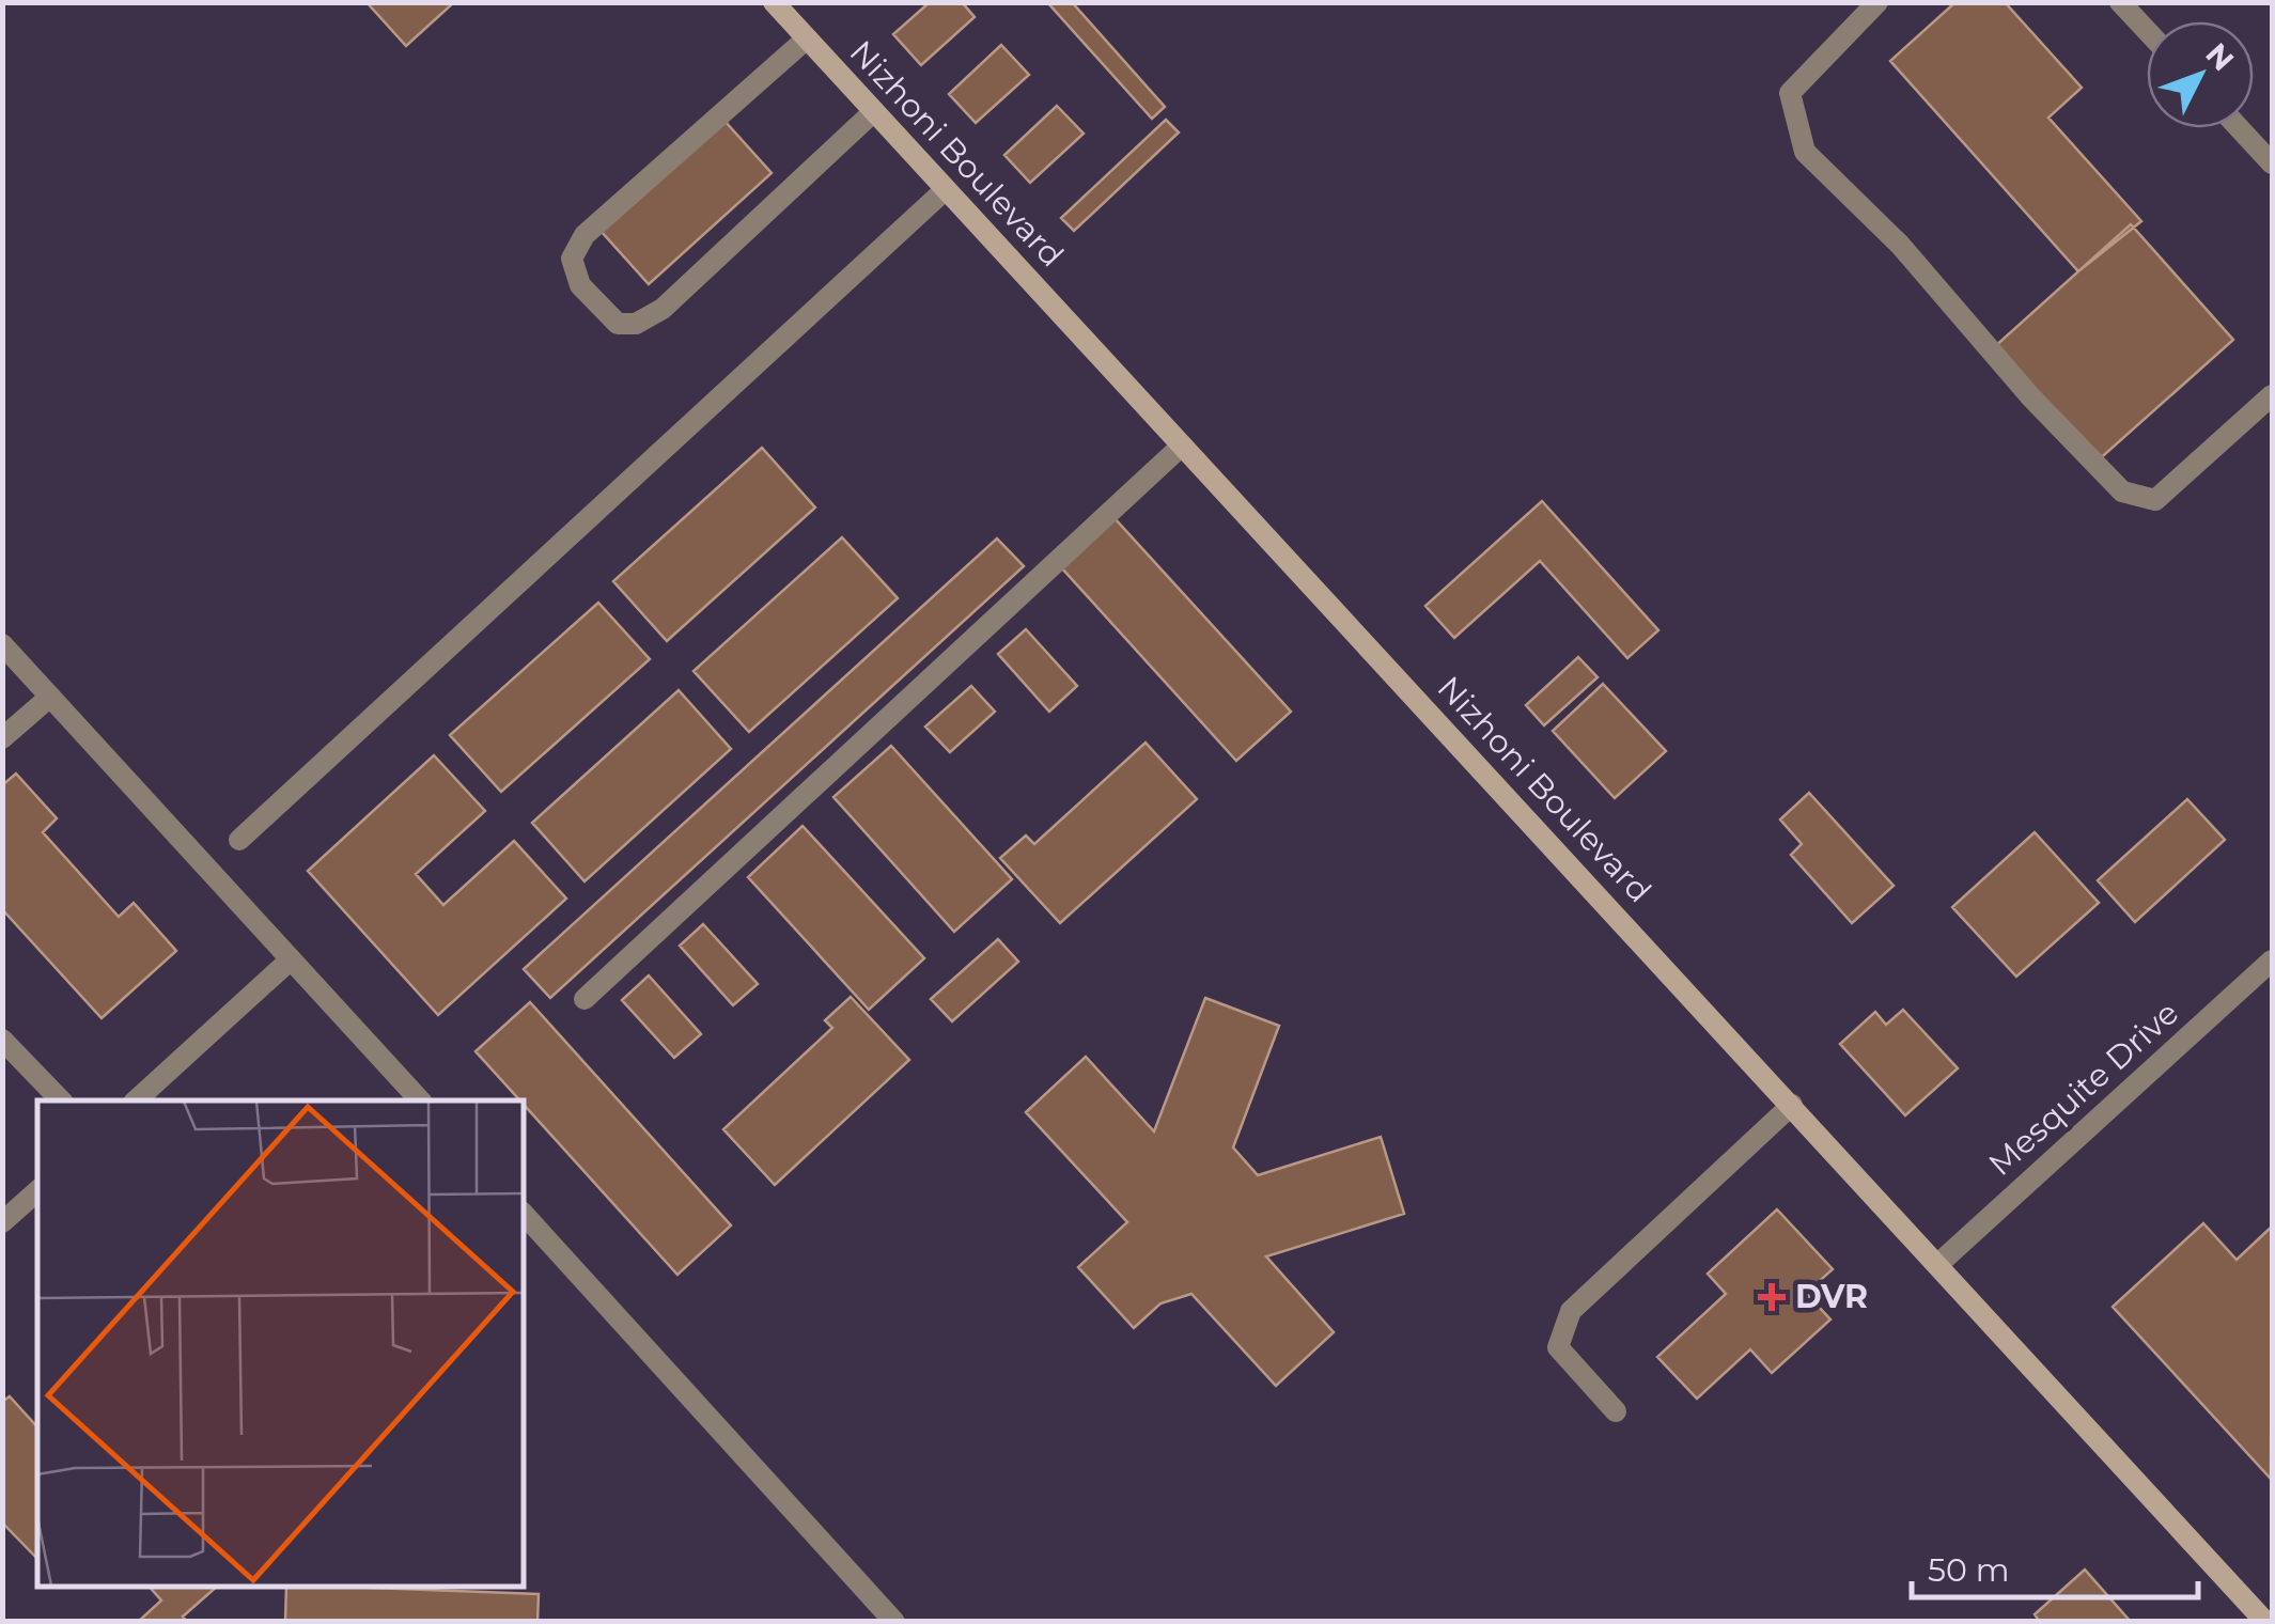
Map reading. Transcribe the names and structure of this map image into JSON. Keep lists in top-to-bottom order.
{
  "streets": {
    "main road": ["Nizhoni Boulevard"],
    "street": ["Mesquite Drive"]
  },
  "crossings": [
    ["Nizhoni Boulevard", "Mesquite Drive"]
  ],
  "places": {
    "health": ["DVR"]
  },
  "scale_bar": "50 m",
  "north": "top right"
}
